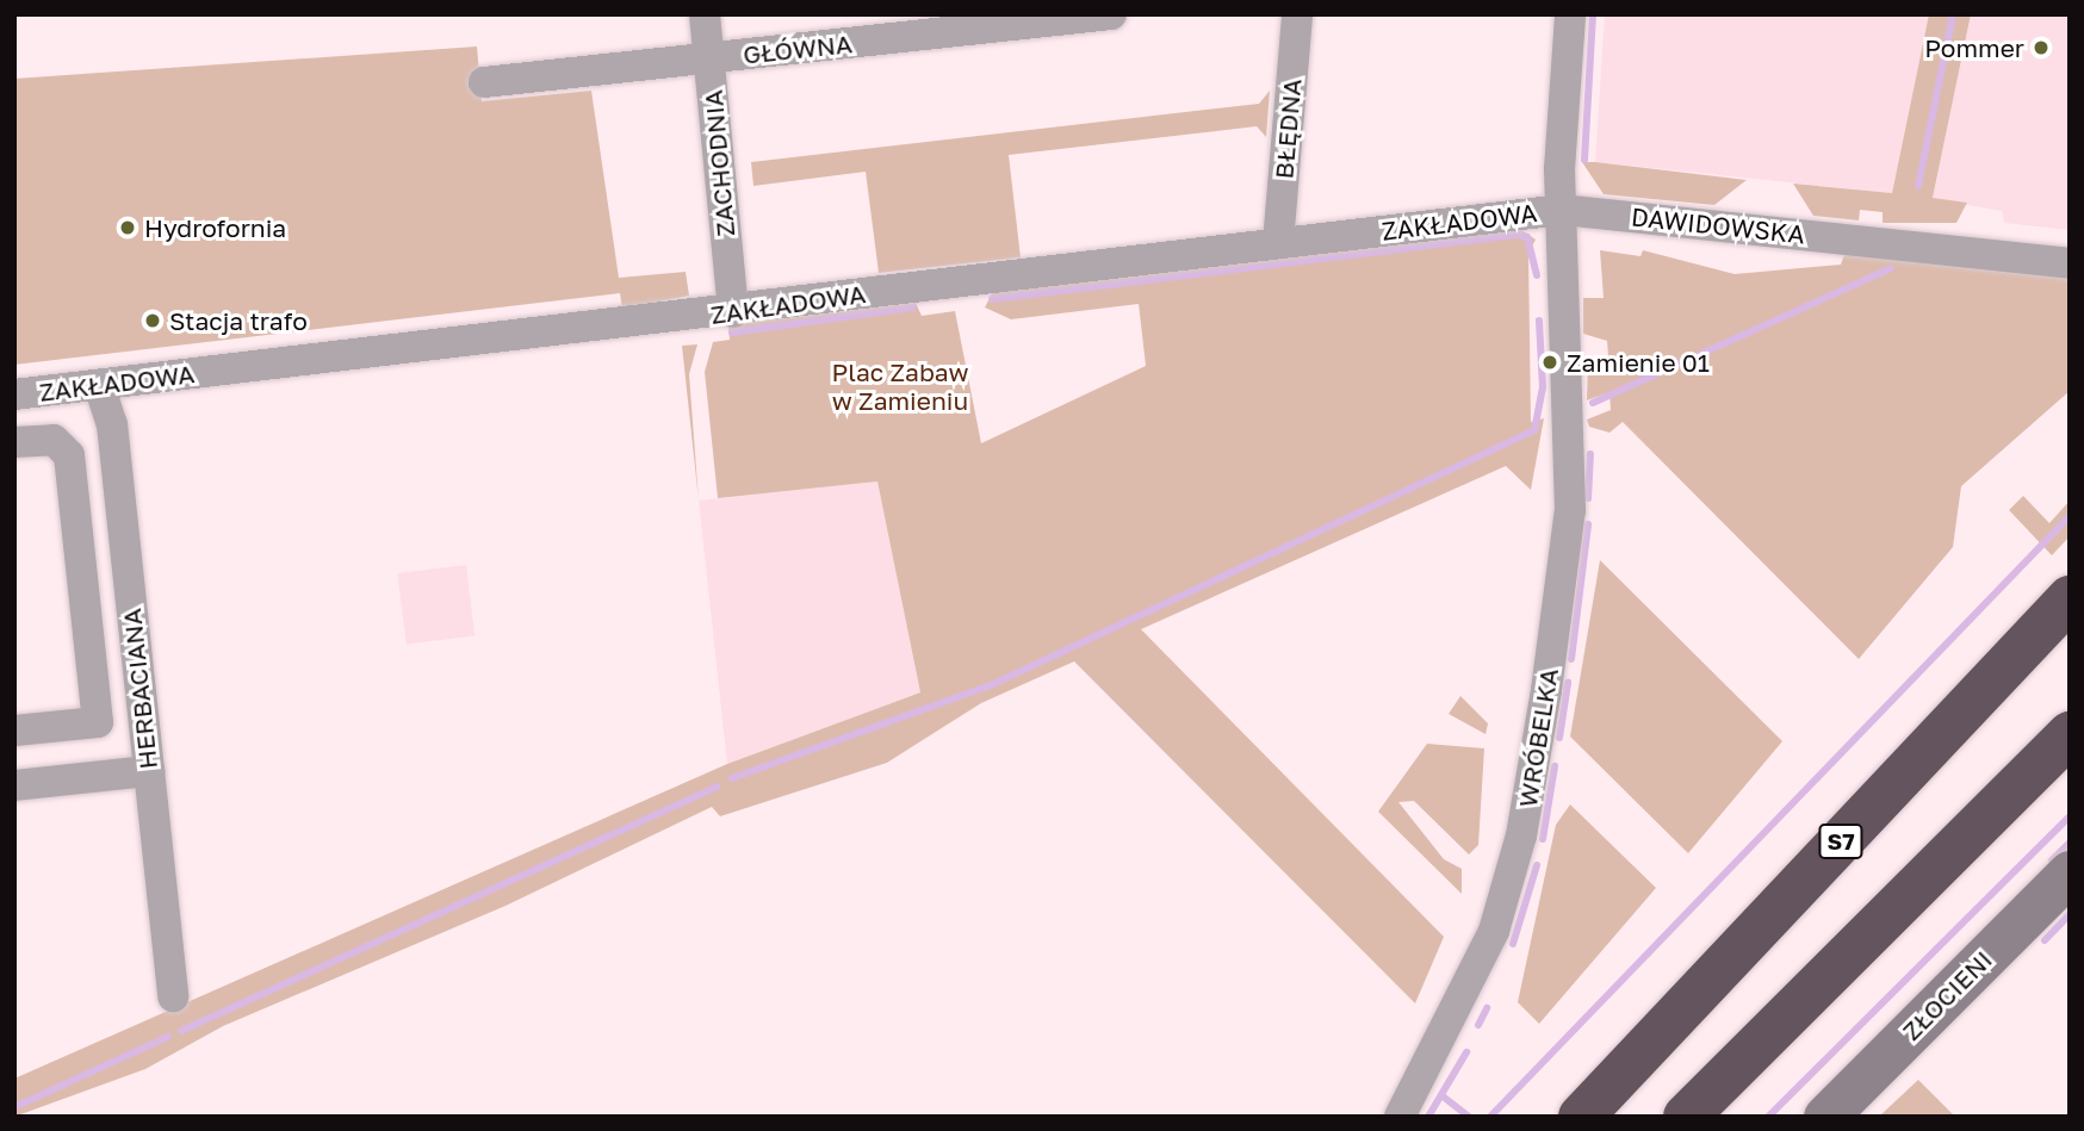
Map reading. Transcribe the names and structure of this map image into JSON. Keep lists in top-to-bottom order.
{
  "streets": {
    "highway": ["S7"],
    "street": [
      "GŁÓWNA",
      "BŁĘDNA",
      "ZACHODNIA",
      "ZAKŁADOWA",
      "DAWIDOWSKA",
      "HERBACIANA",
      "WRÓBELKA",
      "ZŁOCIENI"
    ]
  },
  "crossings": [
    ["GŁÓWNA", "ZACHODNIA"],
    ["BŁĘDNA", "ZAKŁADOWA"],
    ["ZACHODNIA", "ZAKŁADOWA"],
    ["ZAKŁADOWA", "DAWIDOWSKA"],
    ["ZAKŁADOWA", "HERBACIANA"],
    ["ZAKŁADOWA", "WRÓBELKA"],
    ["DAWIDOWSKA", "WRÓBELKA"]
  ],
  "parks": ["Plac Zabaw w Zamieniu"],
  "places": [
    "Pommer",
    "Hydrofornia",
    "Stacja trafo",
    "Zamienie 01"
  ]
}
